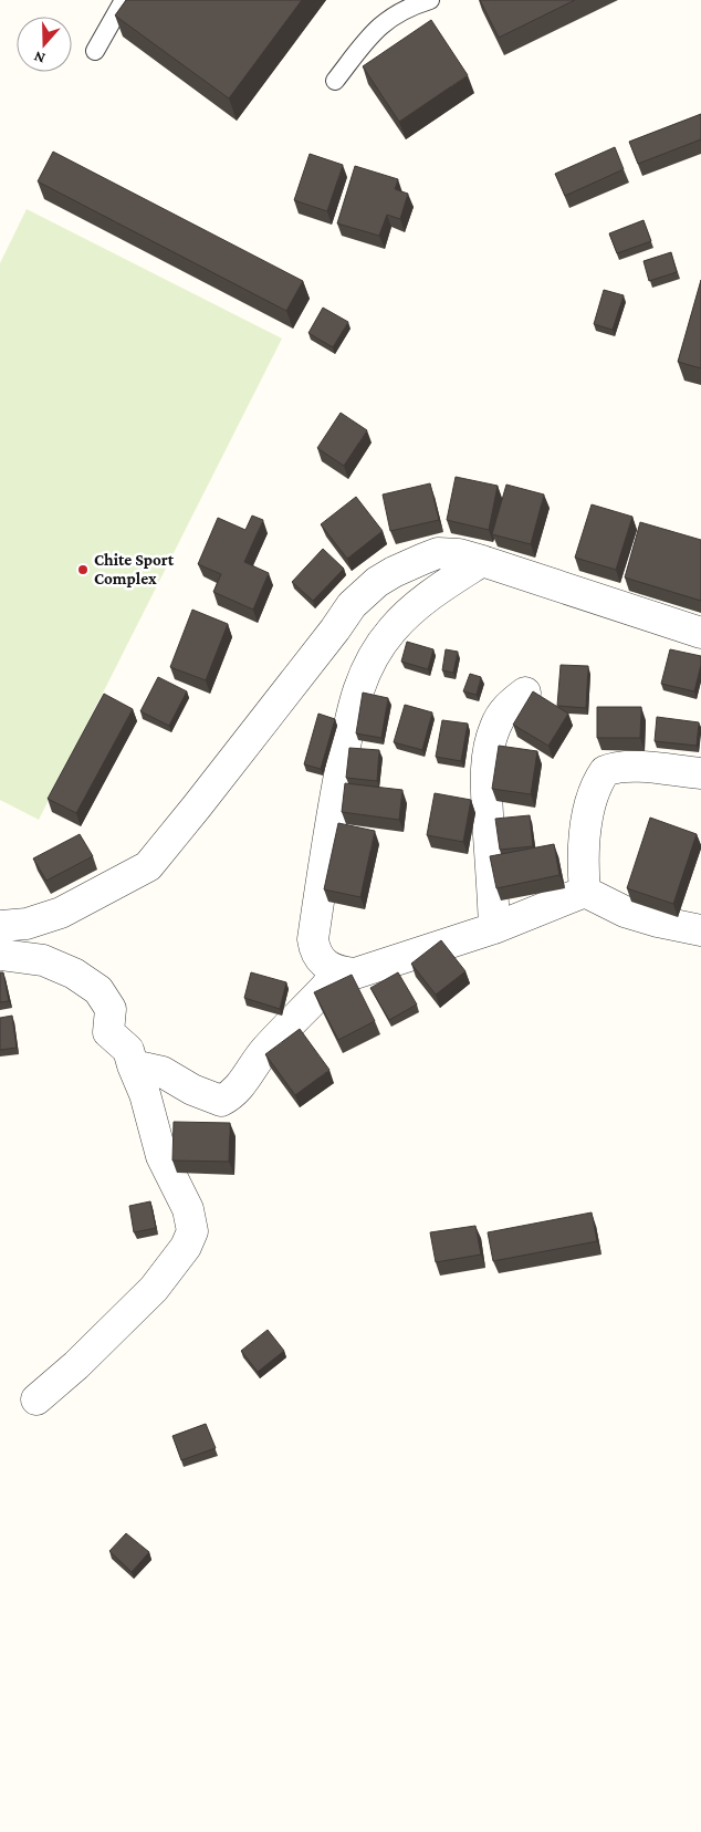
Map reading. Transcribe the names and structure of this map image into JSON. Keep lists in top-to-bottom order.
{
  "places": ["Chite Sport Complex"],
  "north": "bottom"
}
